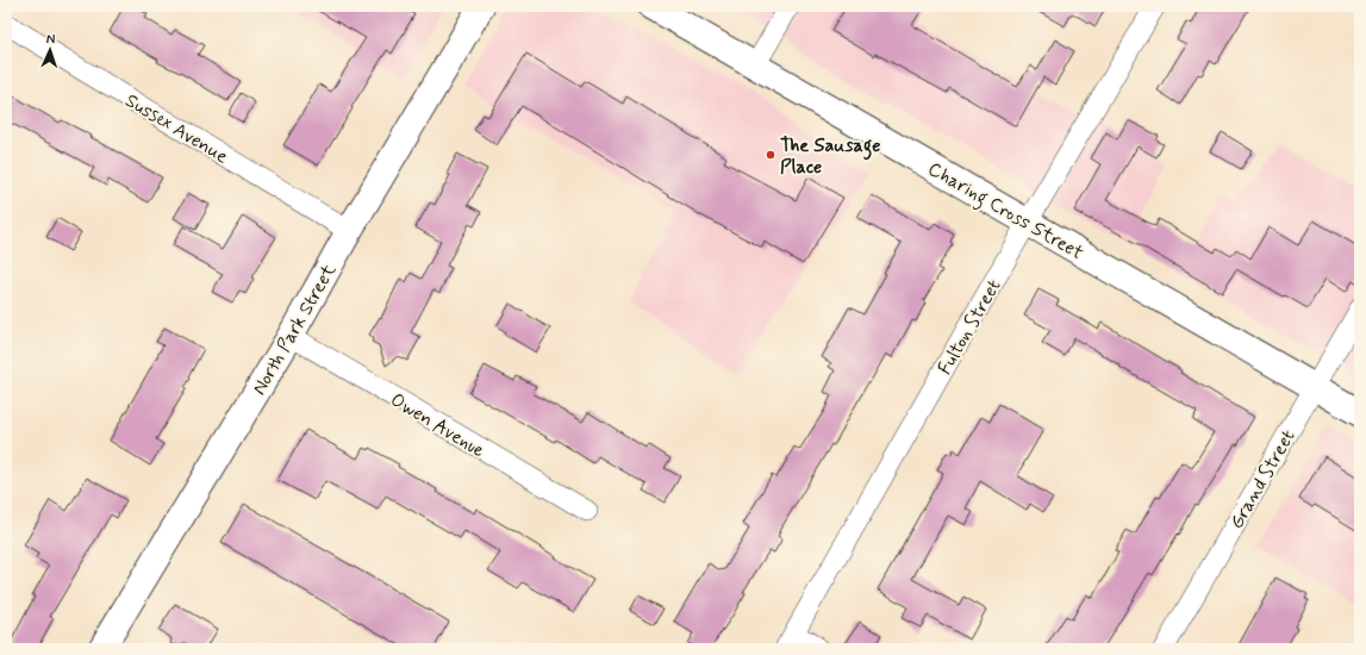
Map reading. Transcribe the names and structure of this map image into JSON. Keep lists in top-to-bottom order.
{
  "streets": {
    "main road": ["Charing Cross Street", "North Park Street"],
    "street": [
      "Sussex Avenue",
      "Fulton Street",
      "Owen Avenue",
      "Grand Street"
    ]
  },
  "crossings": [
    ["Sussex Avenue", "North Park Street"],
    ["Charing Cross Street", "Fulton Street"],
    ["Charing Cross Street", "Grand Street"],
    ["North Park Street", "Owen Avenue"]
  ],
  "places": ["The Sausage Place"],
  "north": "top"
}
